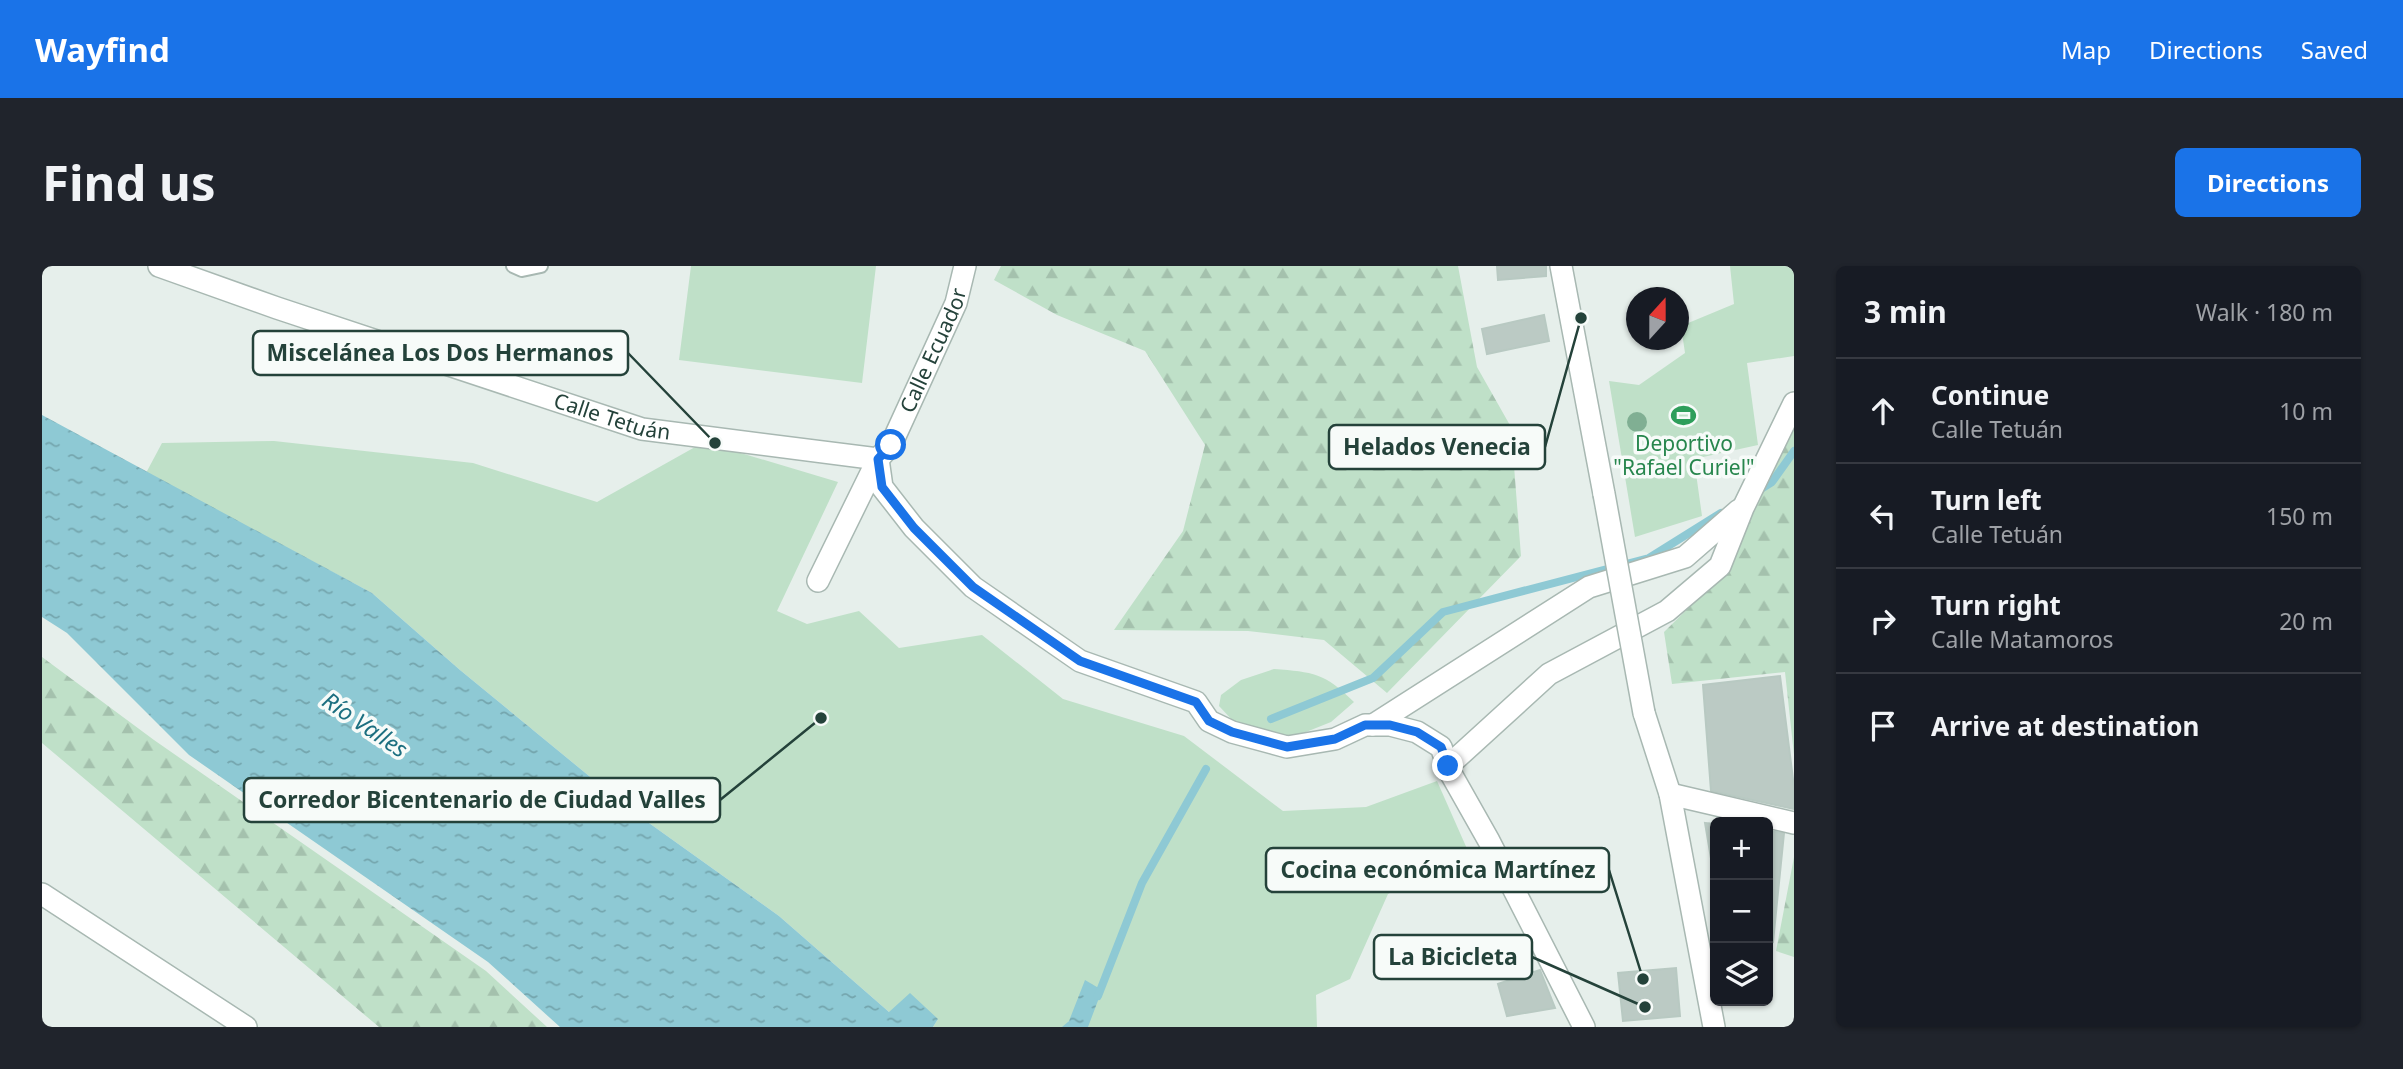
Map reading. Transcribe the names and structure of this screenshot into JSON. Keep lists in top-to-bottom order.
{
  "streets": {
    "street": ["Calle Ecuador", "Calle Tetuán"]
  },
  "crossings": [
    ["Calle Ecuador", "Calle Tetuán"]
  ],
  "water": ["Río Valles"],
  "places": {
    "other": [
      "Helados Venecia",
      "Miscelánea Los Dos Hermanos",
      "Corredor Bicentenario de Ciudad Valles",
      "Cocina económica Martínez",
      "La Bicicleta"
    ],
    "sports": ["Deportivo \"Rafael Curiel\""]
  },
  "north": "top",
  "page": {
    "header": "Wayfind",
    "nav": ["Map", "Directions", "Saved"],
    "buttons": "Directions",
    "title": "Find us",
    "heading": ["3 min", "Walk · 180 m"],
    "list": [
      ["Continue", "Calle Tetuán", "10 m"],
      ["Turn left", "Calle Tetuán", "150 m"],
      ["Turn right", "Calle Matamoros", "20 m"],
      "Arrive at destination"
    ],
    "map_buttons": ["+", "−"]
  }
}
